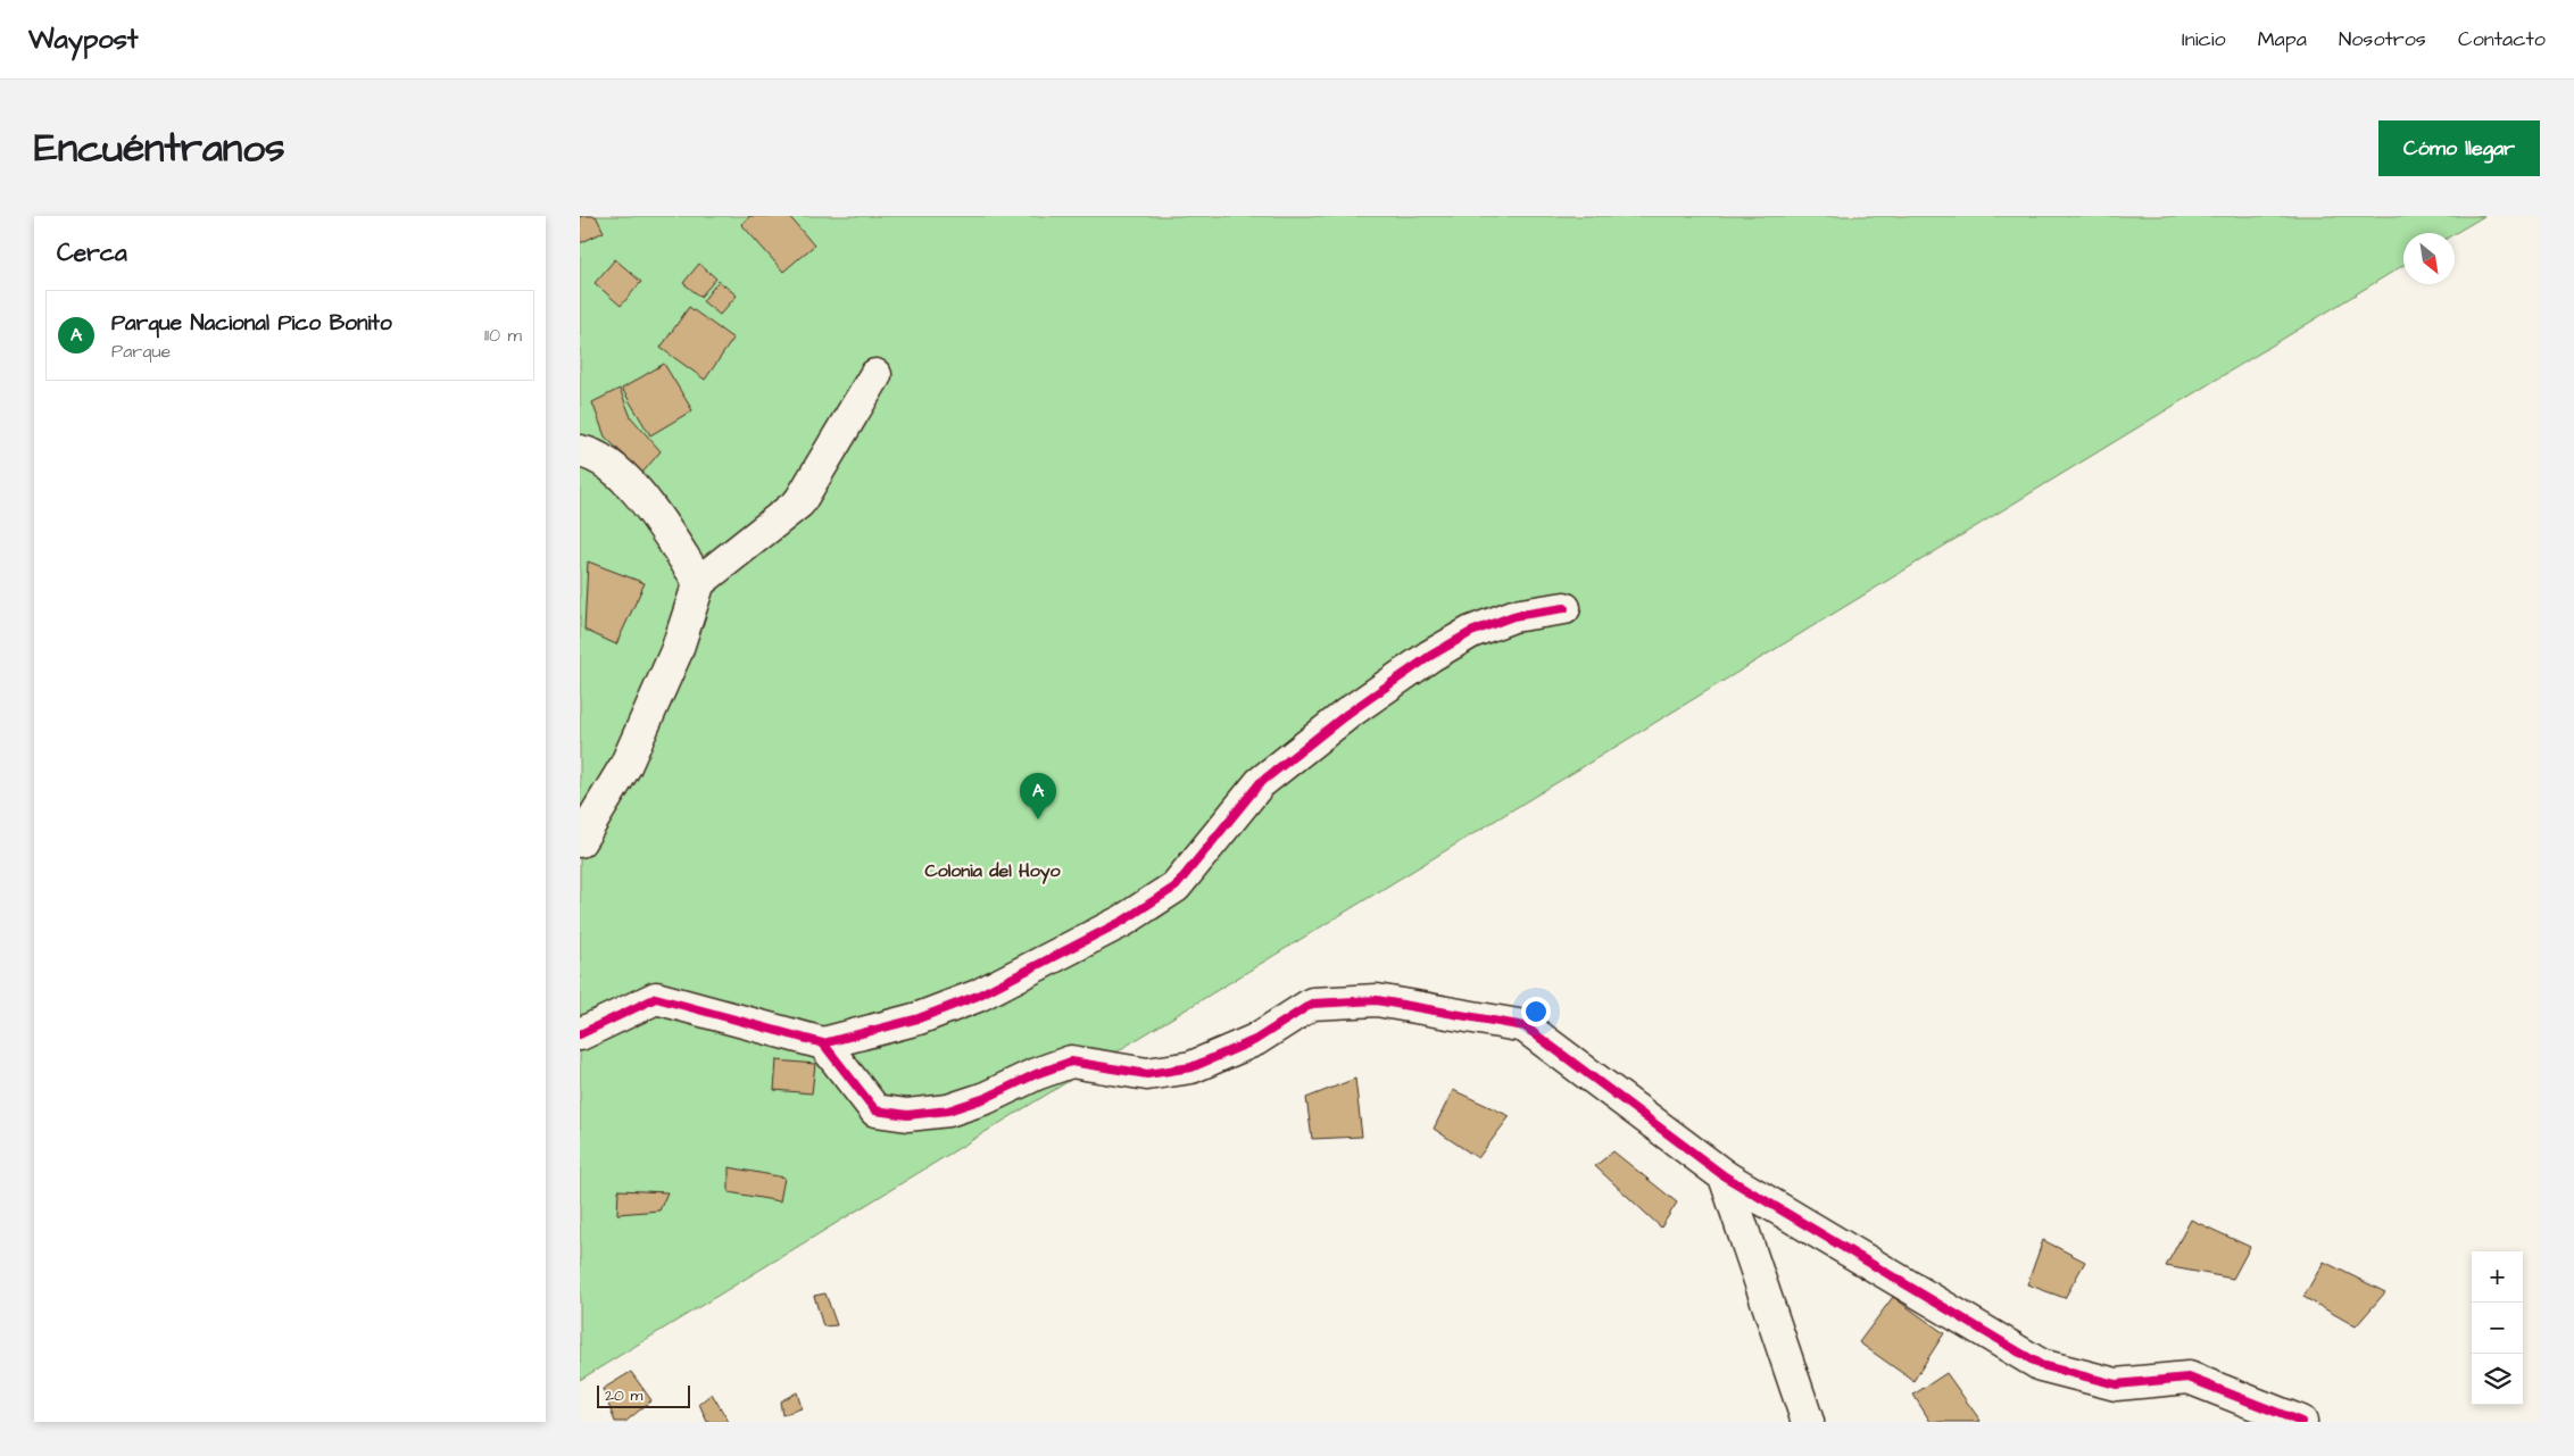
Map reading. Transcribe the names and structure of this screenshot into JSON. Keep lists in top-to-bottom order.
{
  "districts": ["Colonia del Hoyo"],
  "scale_bar": "20 m",
  "north": "bottom right",
  "page": {
    "header": "Waypost",
    "nav": [
      "Inicio",
      "Mapa",
      "Nosotros",
      "Contacto"
    ],
    "title": "Encuéntranos",
    "buttons": "Cómo llegar",
    "heading": "Cerca",
    "list": [
      {
        "mark": "A",
        "name": "Parque Nacional Pico Bonito",
        "note": "Parque",
        "value": "110 m"
      }
    ],
    "pins": "A",
    "map_buttons": ["+", "−"],
    "scale": "20 m"
  }
}
